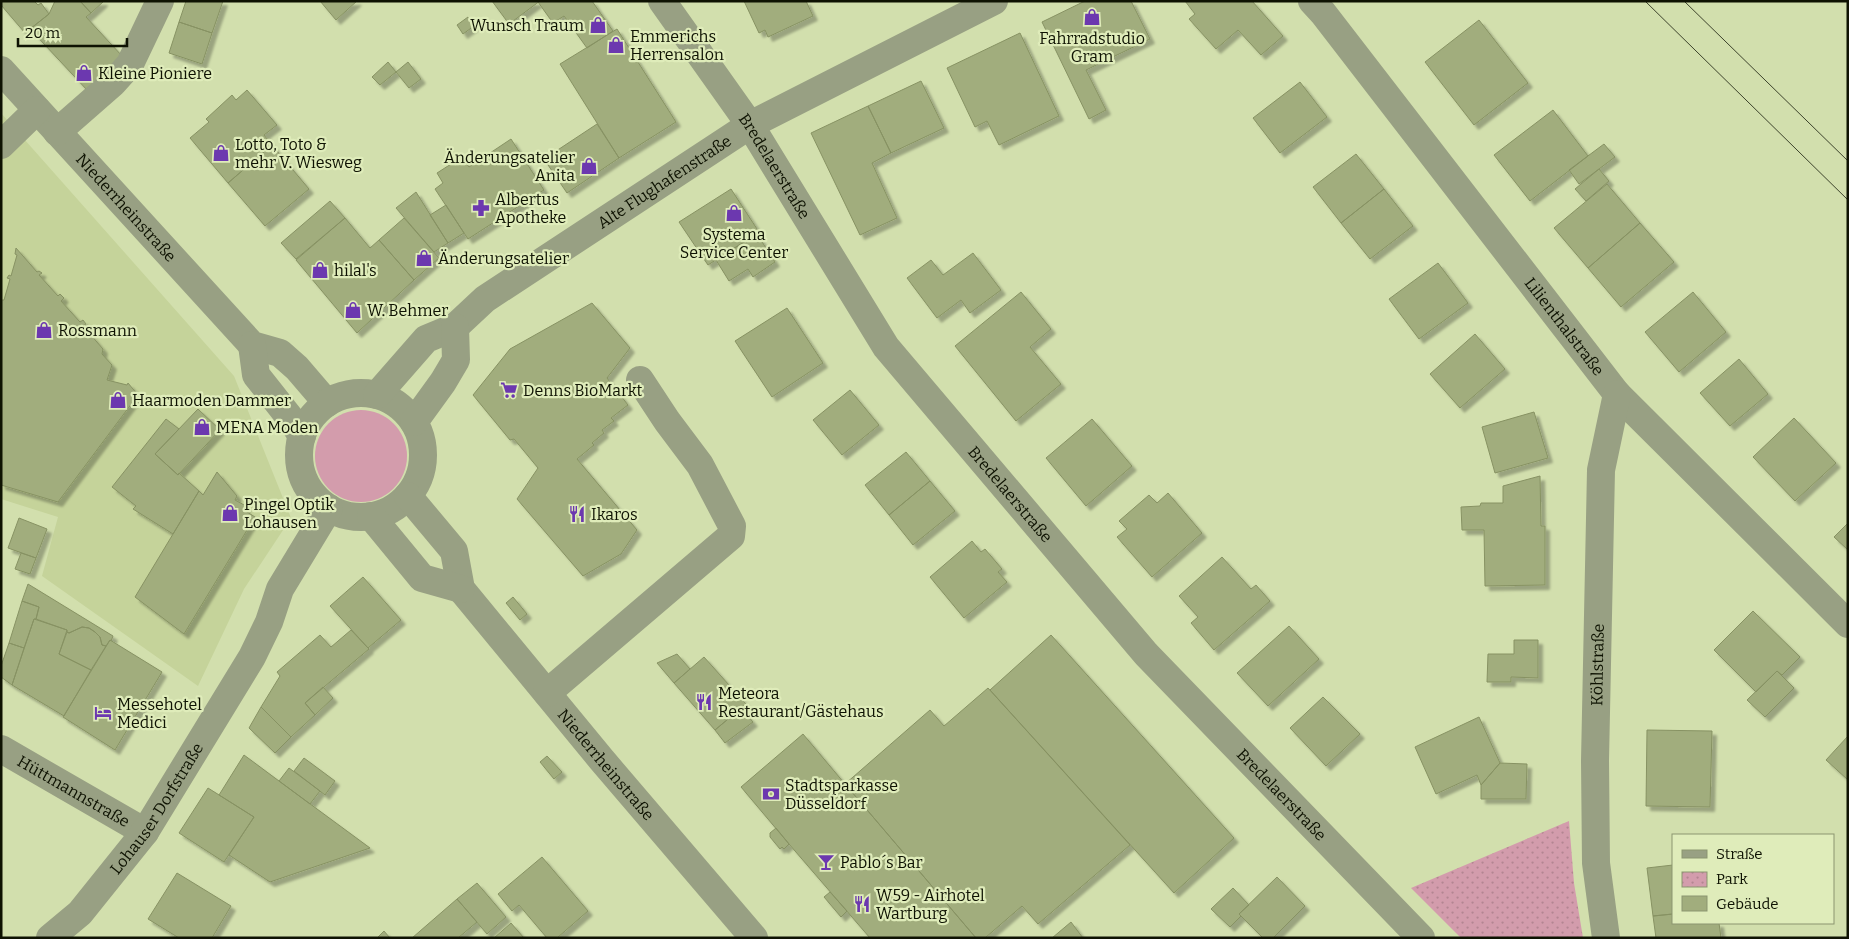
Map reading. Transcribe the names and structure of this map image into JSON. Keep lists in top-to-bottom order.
{
  "streets": {
    "street": [
      "Bredelaerstraße",
      "Alte Flughafenstraße",
      "Niederrheinstraße",
      "Lilienthalstraße",
      "Köhlstraße",
      "Hüttmannstraße",
      "Lohauser Dorfstraße"
    ]
  },
  "crossings": [
    ["Bredelaerstraße", "Alte Flughafenstraße"],
    ["Alte Flughafenstraße", "Niederrheinstraße"],
    ["Alte Flughafenstraße", "Lohauser Dorfstraße"],
    ["Niederrheinstraße", "Lohauser Dorfstraße"],
    ["Lilienthalstraße", "Köhlstraße"],
    ["Hüttmannstraße", "Lohauser Dorfstraße"]
  ],
  "places": {
    "shop": [
      "Fahrradstudio Gram",
      "Wunsch Traum",
      "Emmerichs Herrensalon",
      "Kleine Pioniere",
      "Lotto, Toto & mehr V. Wiesweg",
      "Änderungsatelier Anita",
      "Systema Service Center",
      "Änderungsatelier",
      "hilal's",
      "W. Behmer",
      "Rossmann",
      "Haarmoden Dammer",
      "MENA Moden",
      "Pingel Optik Lohausen"
    ],
    "pharmacy": ["Albertus Apotheke"],
    "supermarket": ["Denns BioMarkt"],
    "restaurant": ["Ikaros", "Meteora Restaurant/Gästehaus", "W59 - Airhotel Wartburg"],
    "hotel": ["Messehotel Medici"],
    "bank": ["Stadtsparkasse Düsseldorf"],
    "bar": ["Pablo´s Bar"]
  },
  "legend": ["Straße", "Park", "Gebäude"],
  "scale_bar": "20 m"
}
